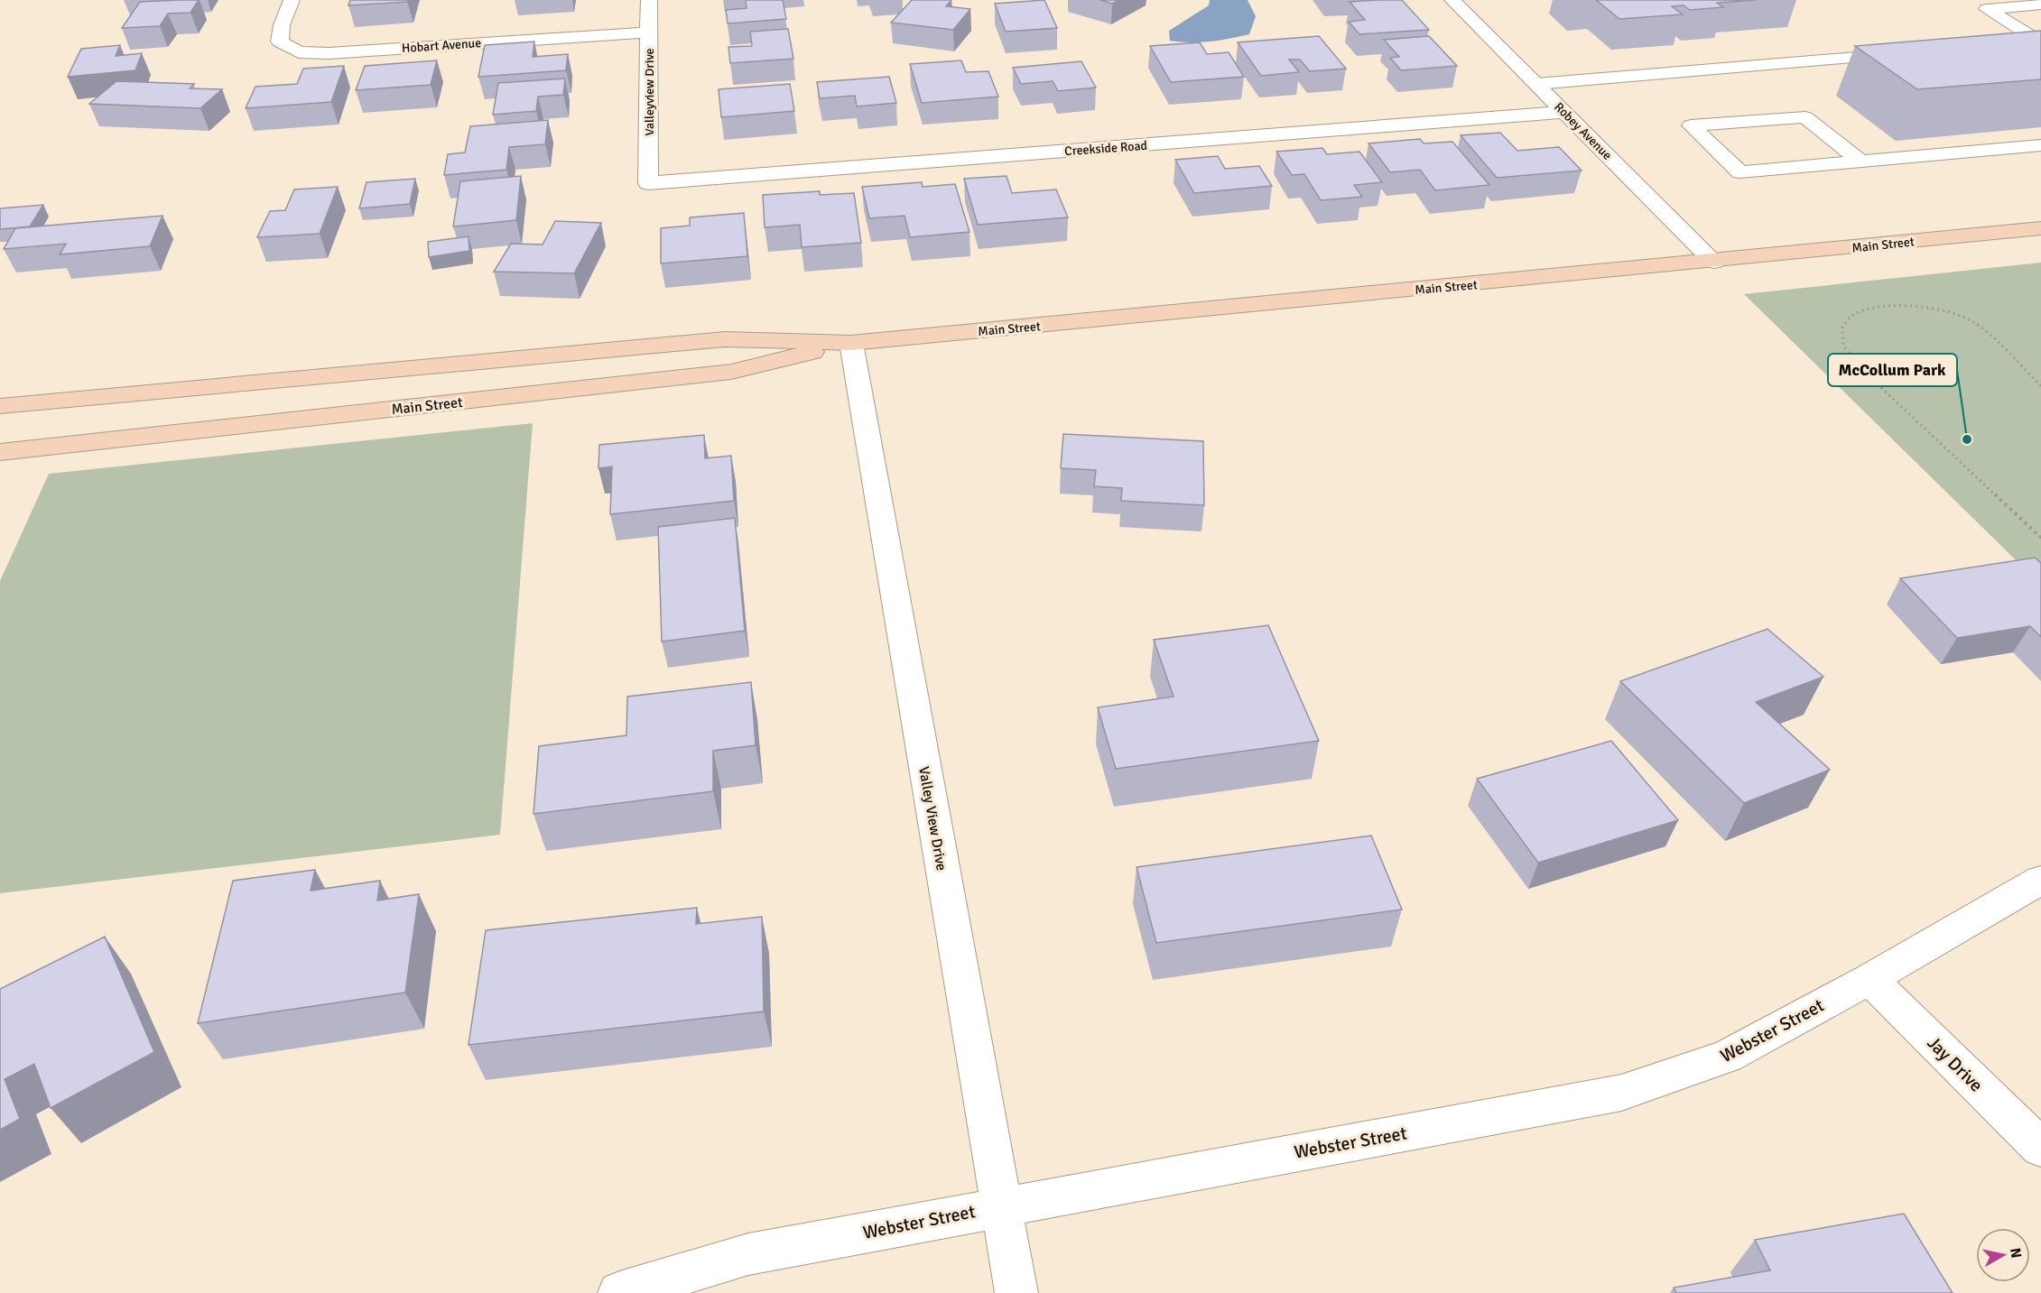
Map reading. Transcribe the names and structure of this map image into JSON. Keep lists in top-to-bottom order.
{
  "streets": {
    "main road": ["Main Street"],
    "street": [
      "Hobart Avenue",
      "Valleyview Drive",
      "Robey Avenue",
      "Creekside Road",
      "Valley View Drive",
      "Webster Street",
      "Jay Drive"
    ]
  },
  "crossings": [
    ["Hobart Avenue", "Valleyview Drive"],
    ["Valleyview Drive", "Creekside Road"],
    ["Robey Avenue", "Creekside Road"],
    ["Robey Avenue", "Main Street"],
    ["Main Street", "Valley View Drive"],
    ["Valley View Drive", "Webster Street"],
    ["Webster Street", "Jay Drive"]
  ],
  "places": ["McCollum Park"],
  "north": "right"
}
